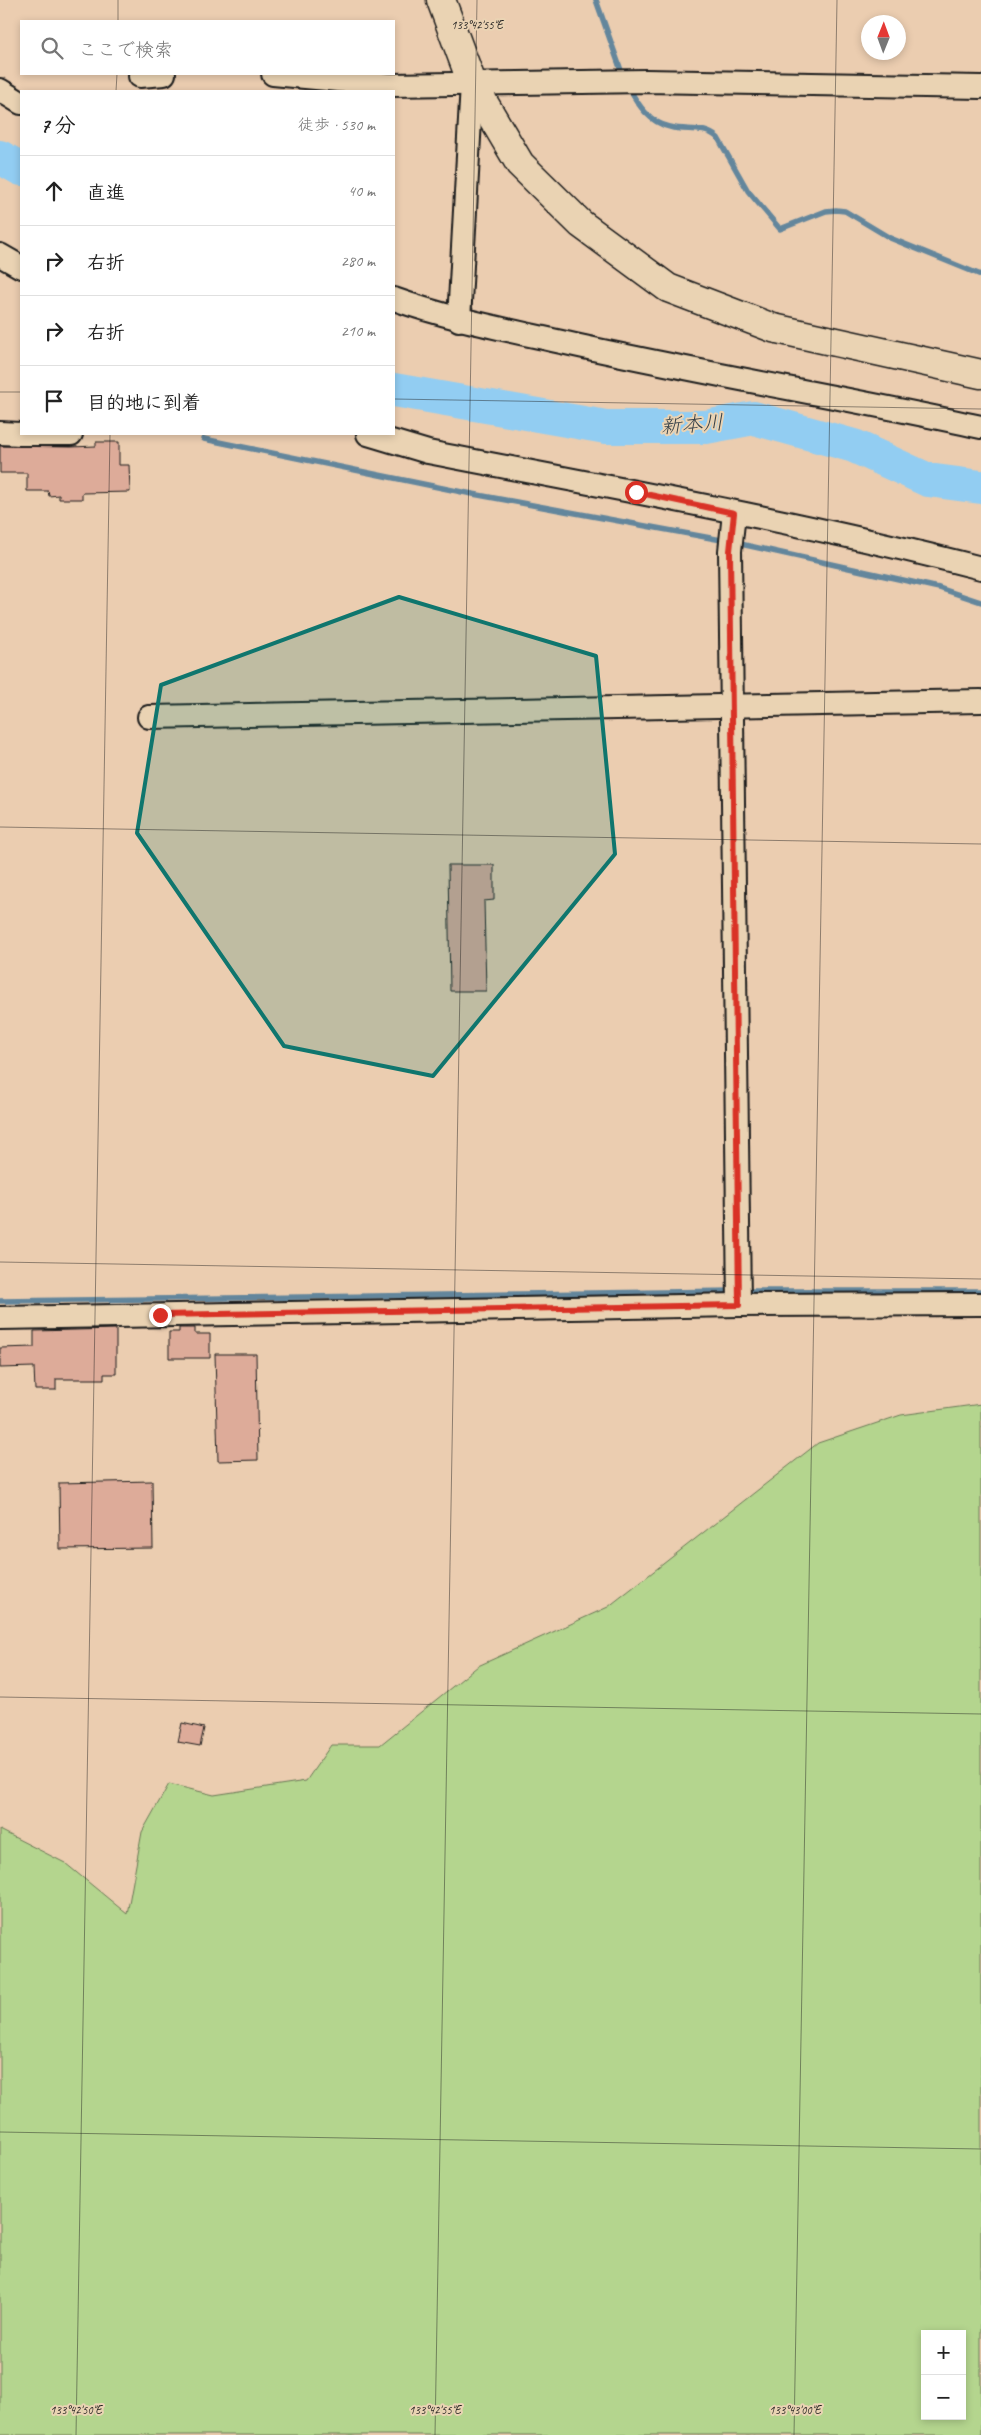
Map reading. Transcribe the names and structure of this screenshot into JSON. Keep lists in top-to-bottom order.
{
  "water": ["新本川"],
  "north": "top",
  "page": {
    "search": "ここで検索",
    "heading": ["7 分", "徒歩 · 530 m"],
    "list": [
      ["直進", "40 m"],
      ["右折", "280 m"],
      ["右折", "210 m"],
      "目的地に到着"
    ],
    "map_buttons": ["+", "−"]
  },
  "coordinates": ["133°42'55\"E", "133°42'50\"E", "133°43'00\"E"]
}
